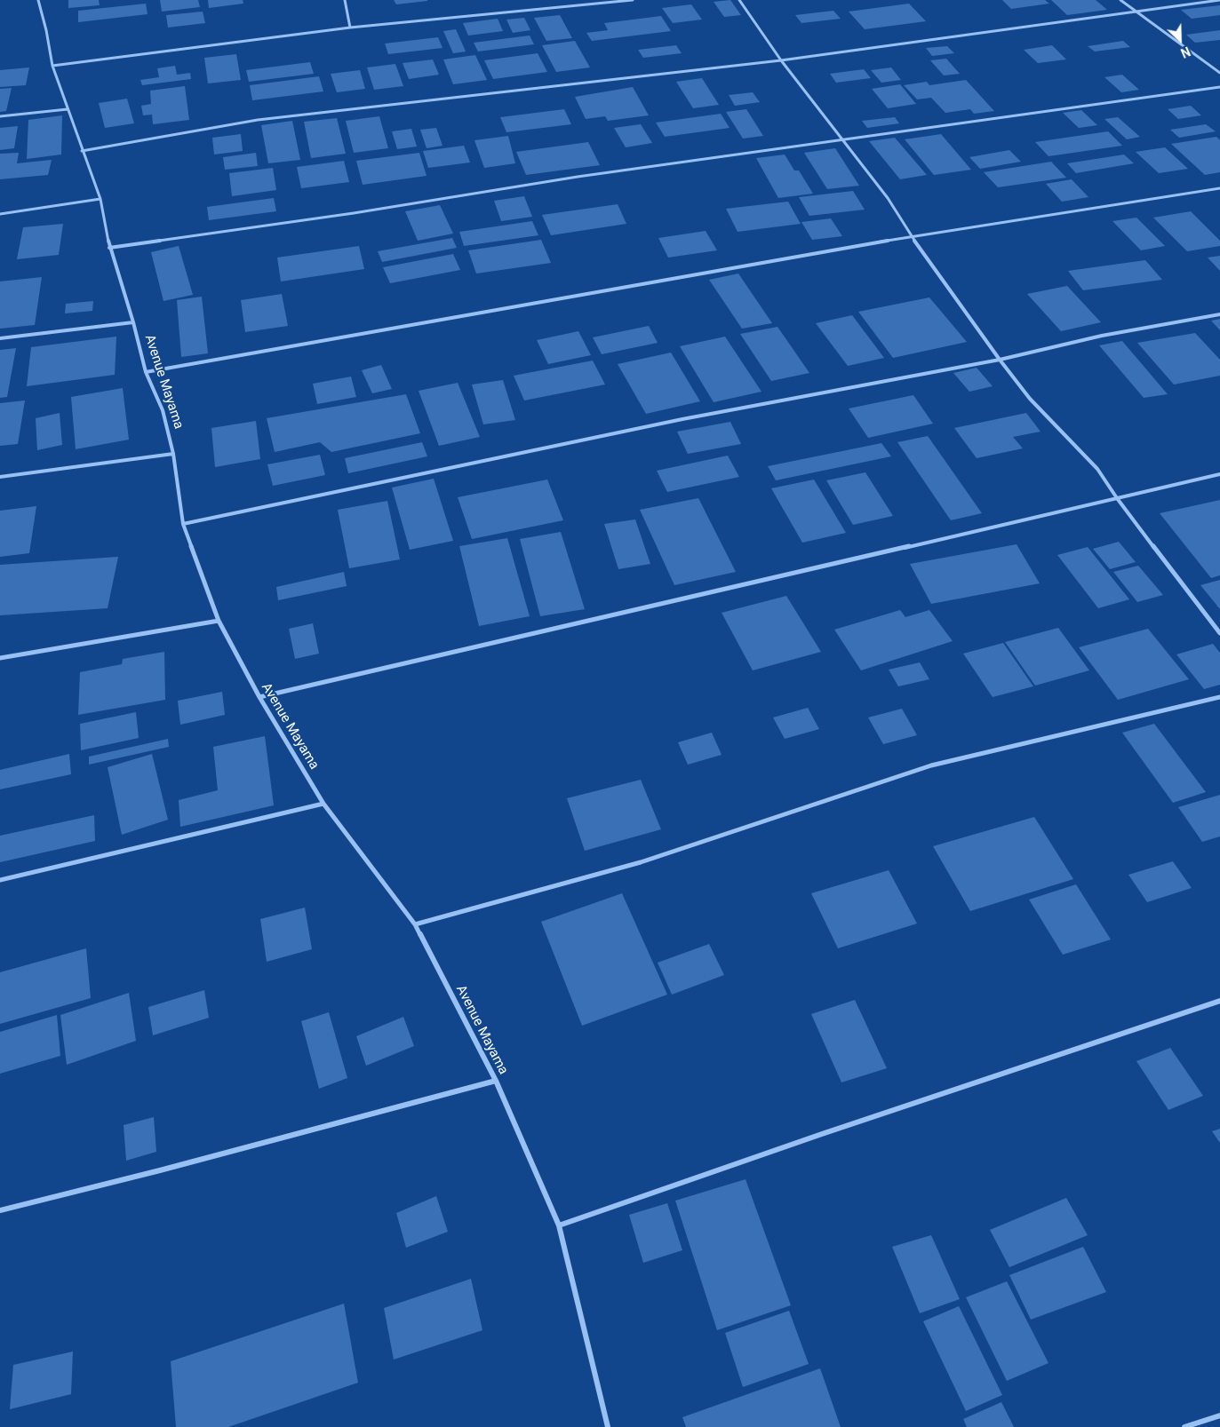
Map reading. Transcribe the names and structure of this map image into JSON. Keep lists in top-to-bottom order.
{
  "streets": {
    "street": ["Avenue Mayama"]
  },
  "north": "bottom right"
}
